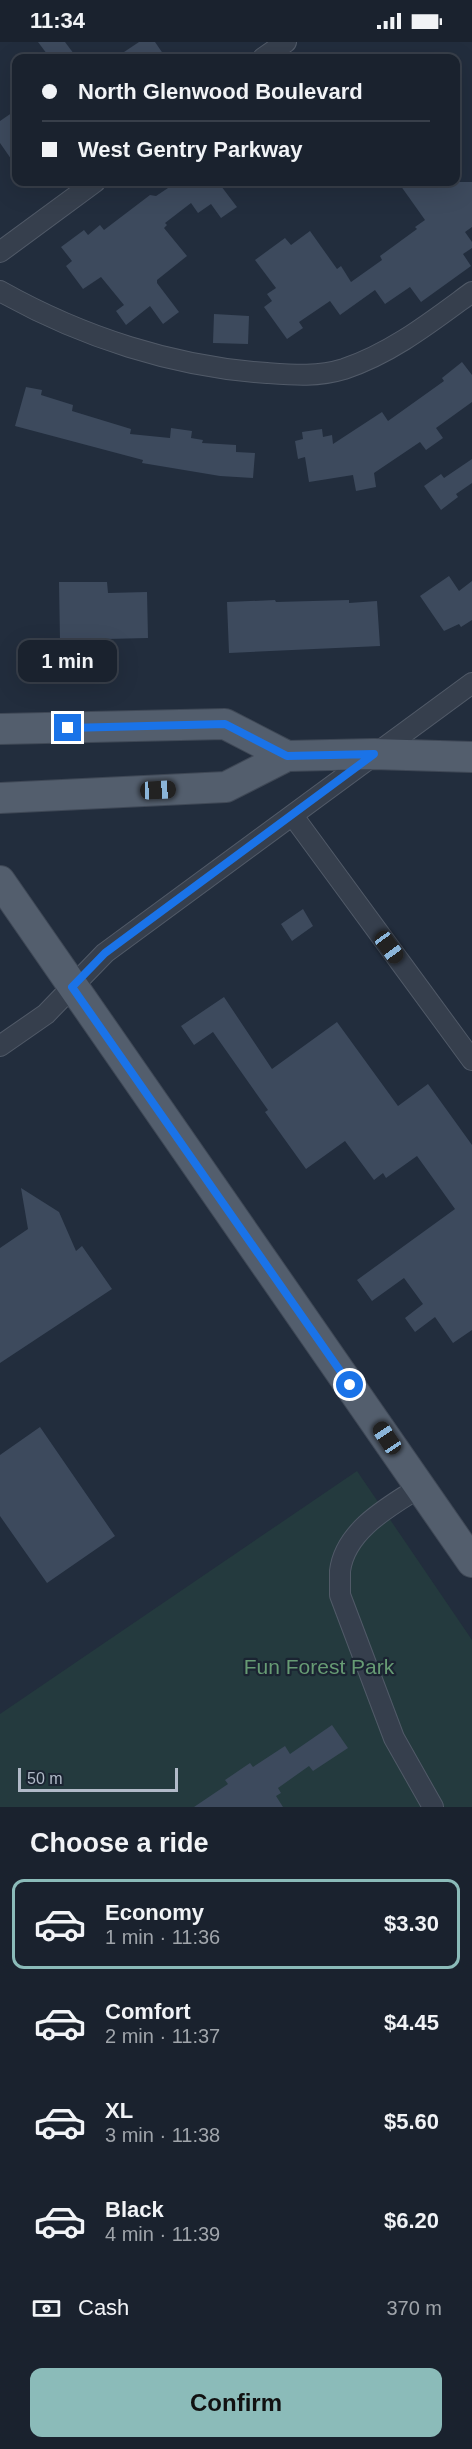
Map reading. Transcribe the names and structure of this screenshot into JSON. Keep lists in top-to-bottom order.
{
  "parks": ["Fun Forest Park"],
  "scale_bar": "50 m",
  "page": {
    "status": "11:34",
    "banner": ["North Glenwood Boulevard", "West Gentry Parkway"],
    "bubble": "1 min",
    "scale": "50 m",
    "heading": "Choose a ride",
    "list": [
      {
        "name": "Economy",
        "note": "1 min · 11:36",
        "value": "$3.30"
      },
      {
        "name": "Comfort",
        "note": "2 min · 11:37",
        "value": "$4.45"
      },
      {
        "name": "XL",
        "note": "3 min · 11:38",
        "value": "$5.60"
      },
      {
        "name": "Black",
        "note": "4 min · 11:39",
        "value": "$6.20"
      }
    ],
    "pay": ["Cash", "370 m"],
    "buttons": "Confirm"
  }
}
